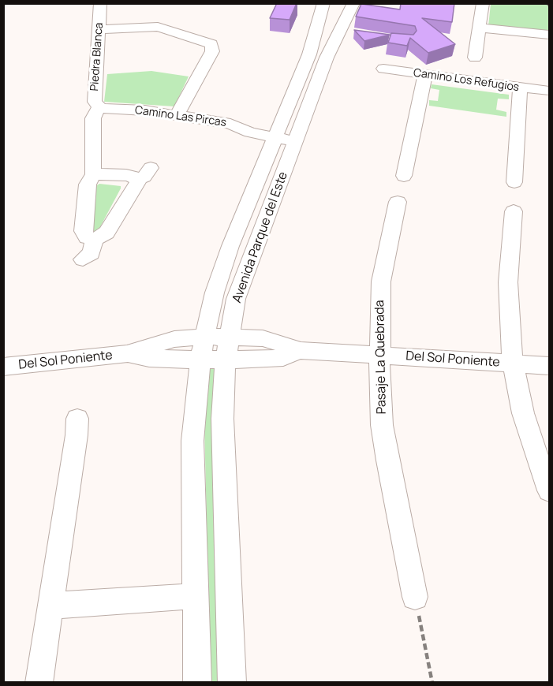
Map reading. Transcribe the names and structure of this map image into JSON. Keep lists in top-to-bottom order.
{
  "streets": {
    "street": [
      "Piedra Blanca",
      "Camino Los Refugios",
      "Camino Las Pircas",
      "Avenida Parque del Este",
      "Pasaje La Quebrada",
      "Del Sol Poniente"
    ]
  },
  "crossings": [
    ["Piedra Blanca", "Camino Las Pircas"],
    ["Camino Las Pircas", "Avenida Parque del Este"],
    ["Avenida Parque del Este", "Del Sol Poniente"],
    ["Pasaje La Quebrada", "Del Sol Poniente"]
  ]
}
